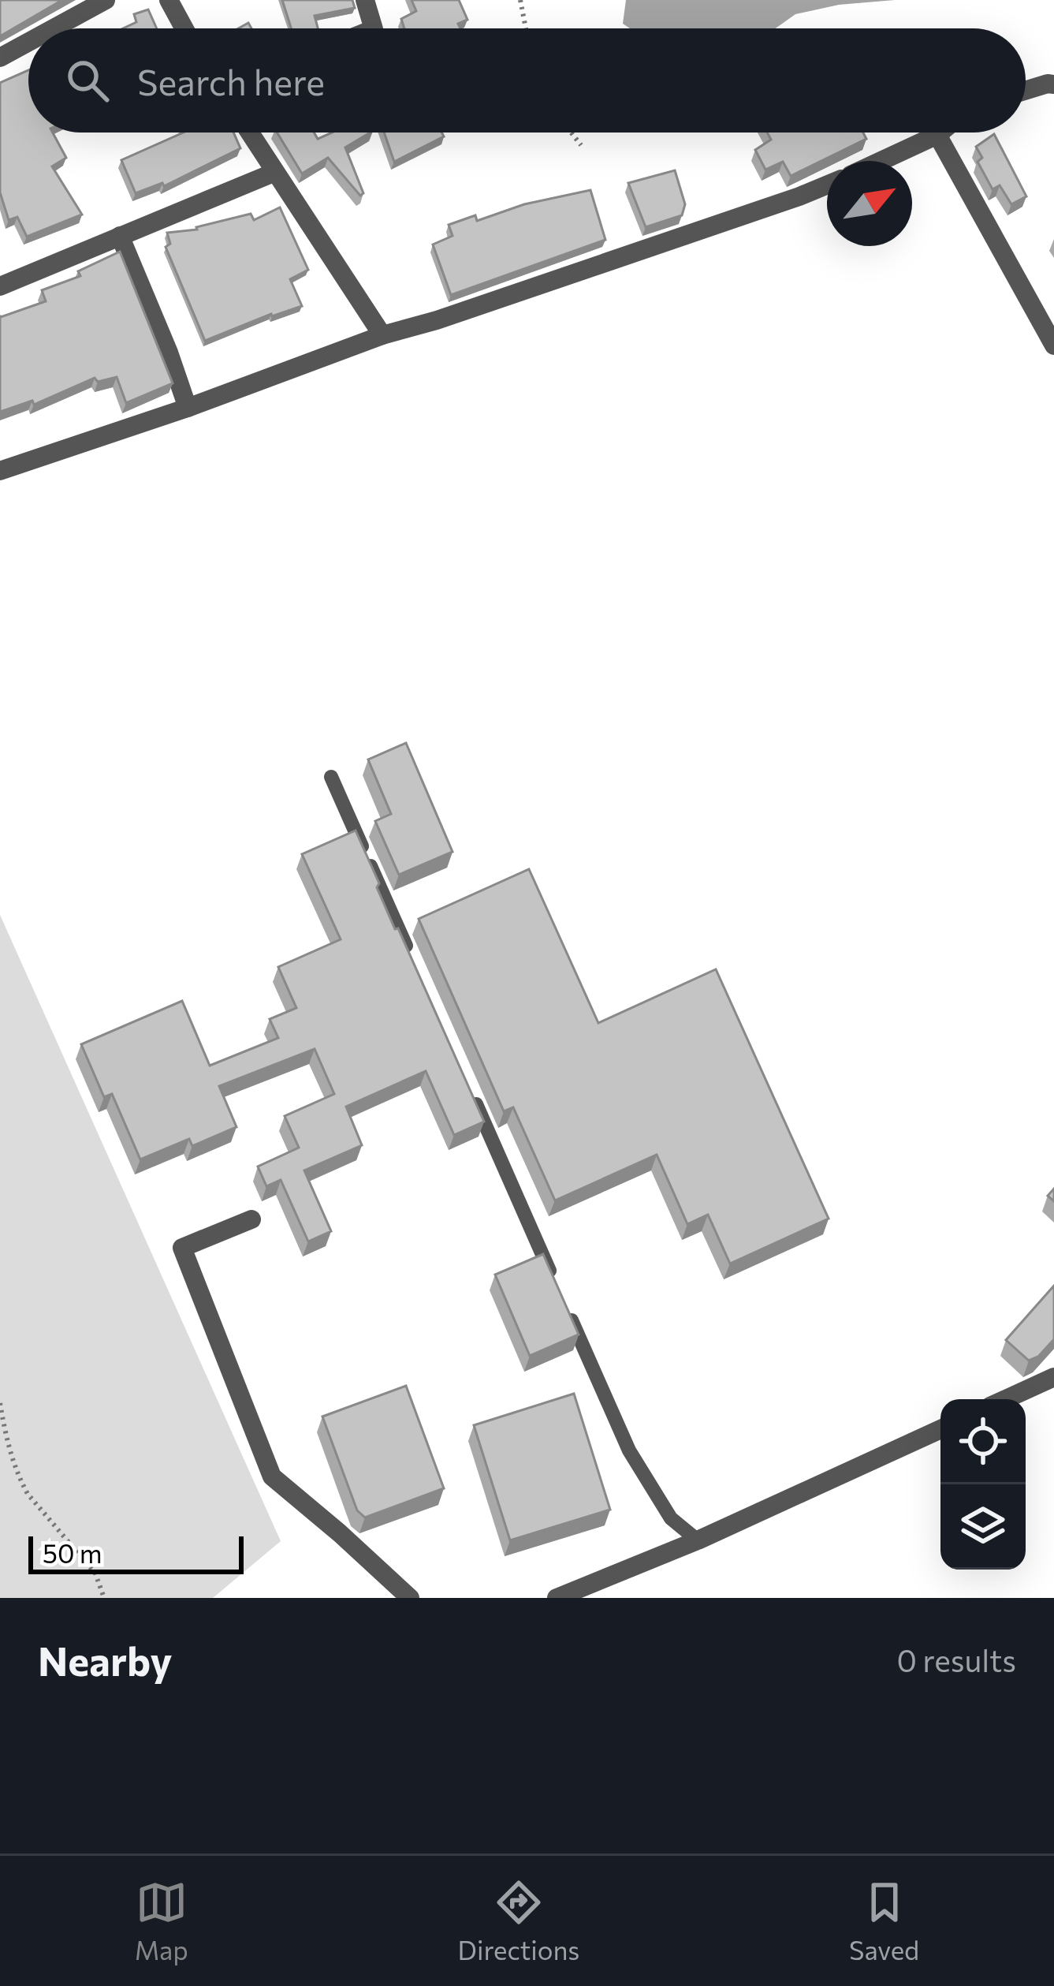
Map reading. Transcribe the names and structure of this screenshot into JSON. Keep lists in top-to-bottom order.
{
  "scale_bar": "50 m",
  "north": "top right",
  "page": {
    "search": "Search here",
    "scale": "50 m",
    "heading": ["Nearby", "0 results"],
    "nav": ["Map", "Directions", "Saved"]
  }
}
